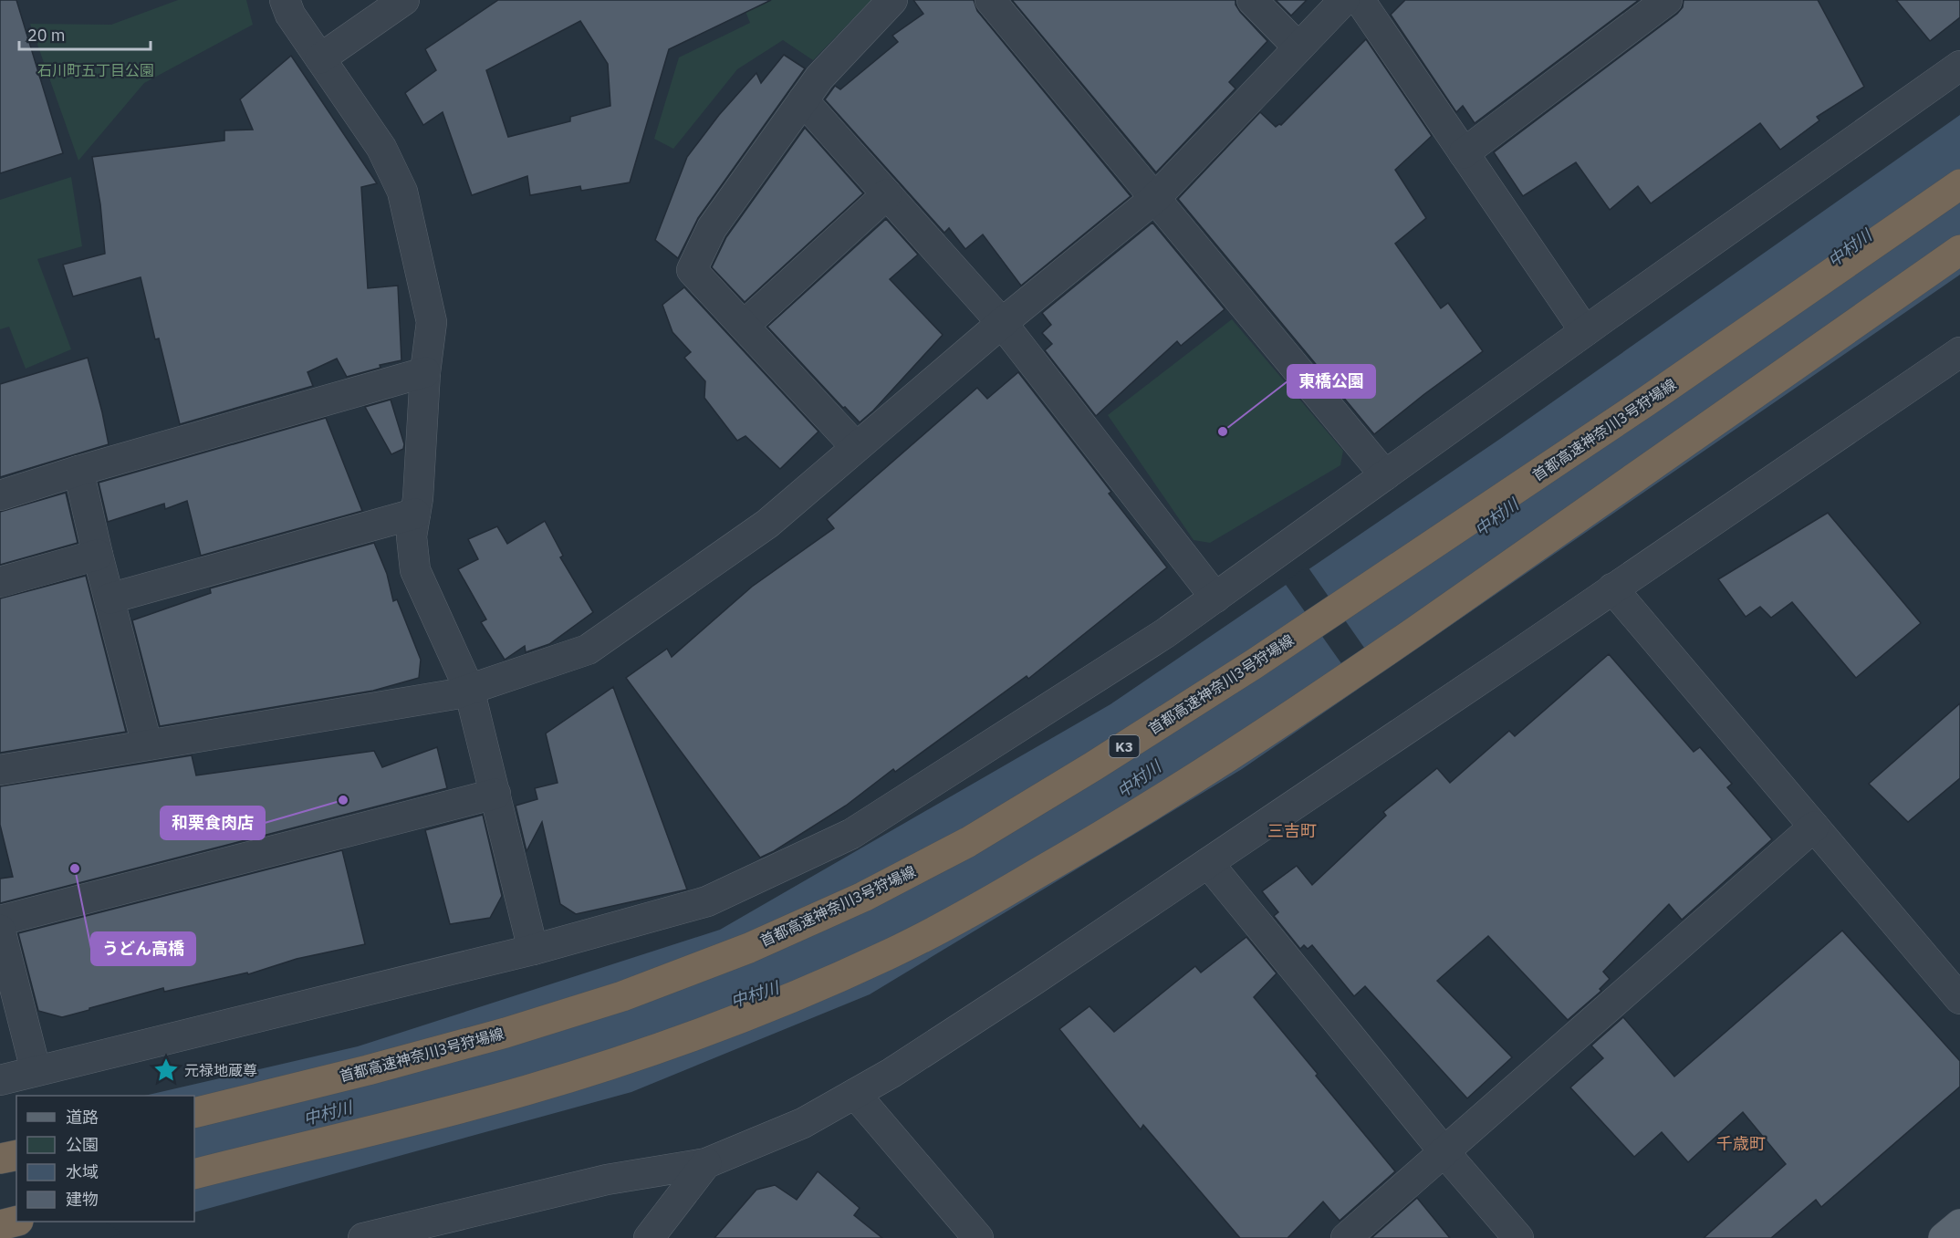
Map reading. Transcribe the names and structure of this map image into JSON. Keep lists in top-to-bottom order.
{
  "streets": {
    "highway": ["首都高速神奈川3号狩場線", "K3"]
  },
  "districts": ["三吉町", "千歳町"],
  "water": ["中村川"],
  "parks": ["石川町五丁目公園"],
  "places": {
    "other": ["東橋公園", "和栗食肉店", "うどん高橋"],
    "place": ["元禄地蔵尊"]
  },
  "legend": [
    "道路",
    "公園",
    "水域",
    "建物"
  ],
  "scale_bar": "20 m"
}
